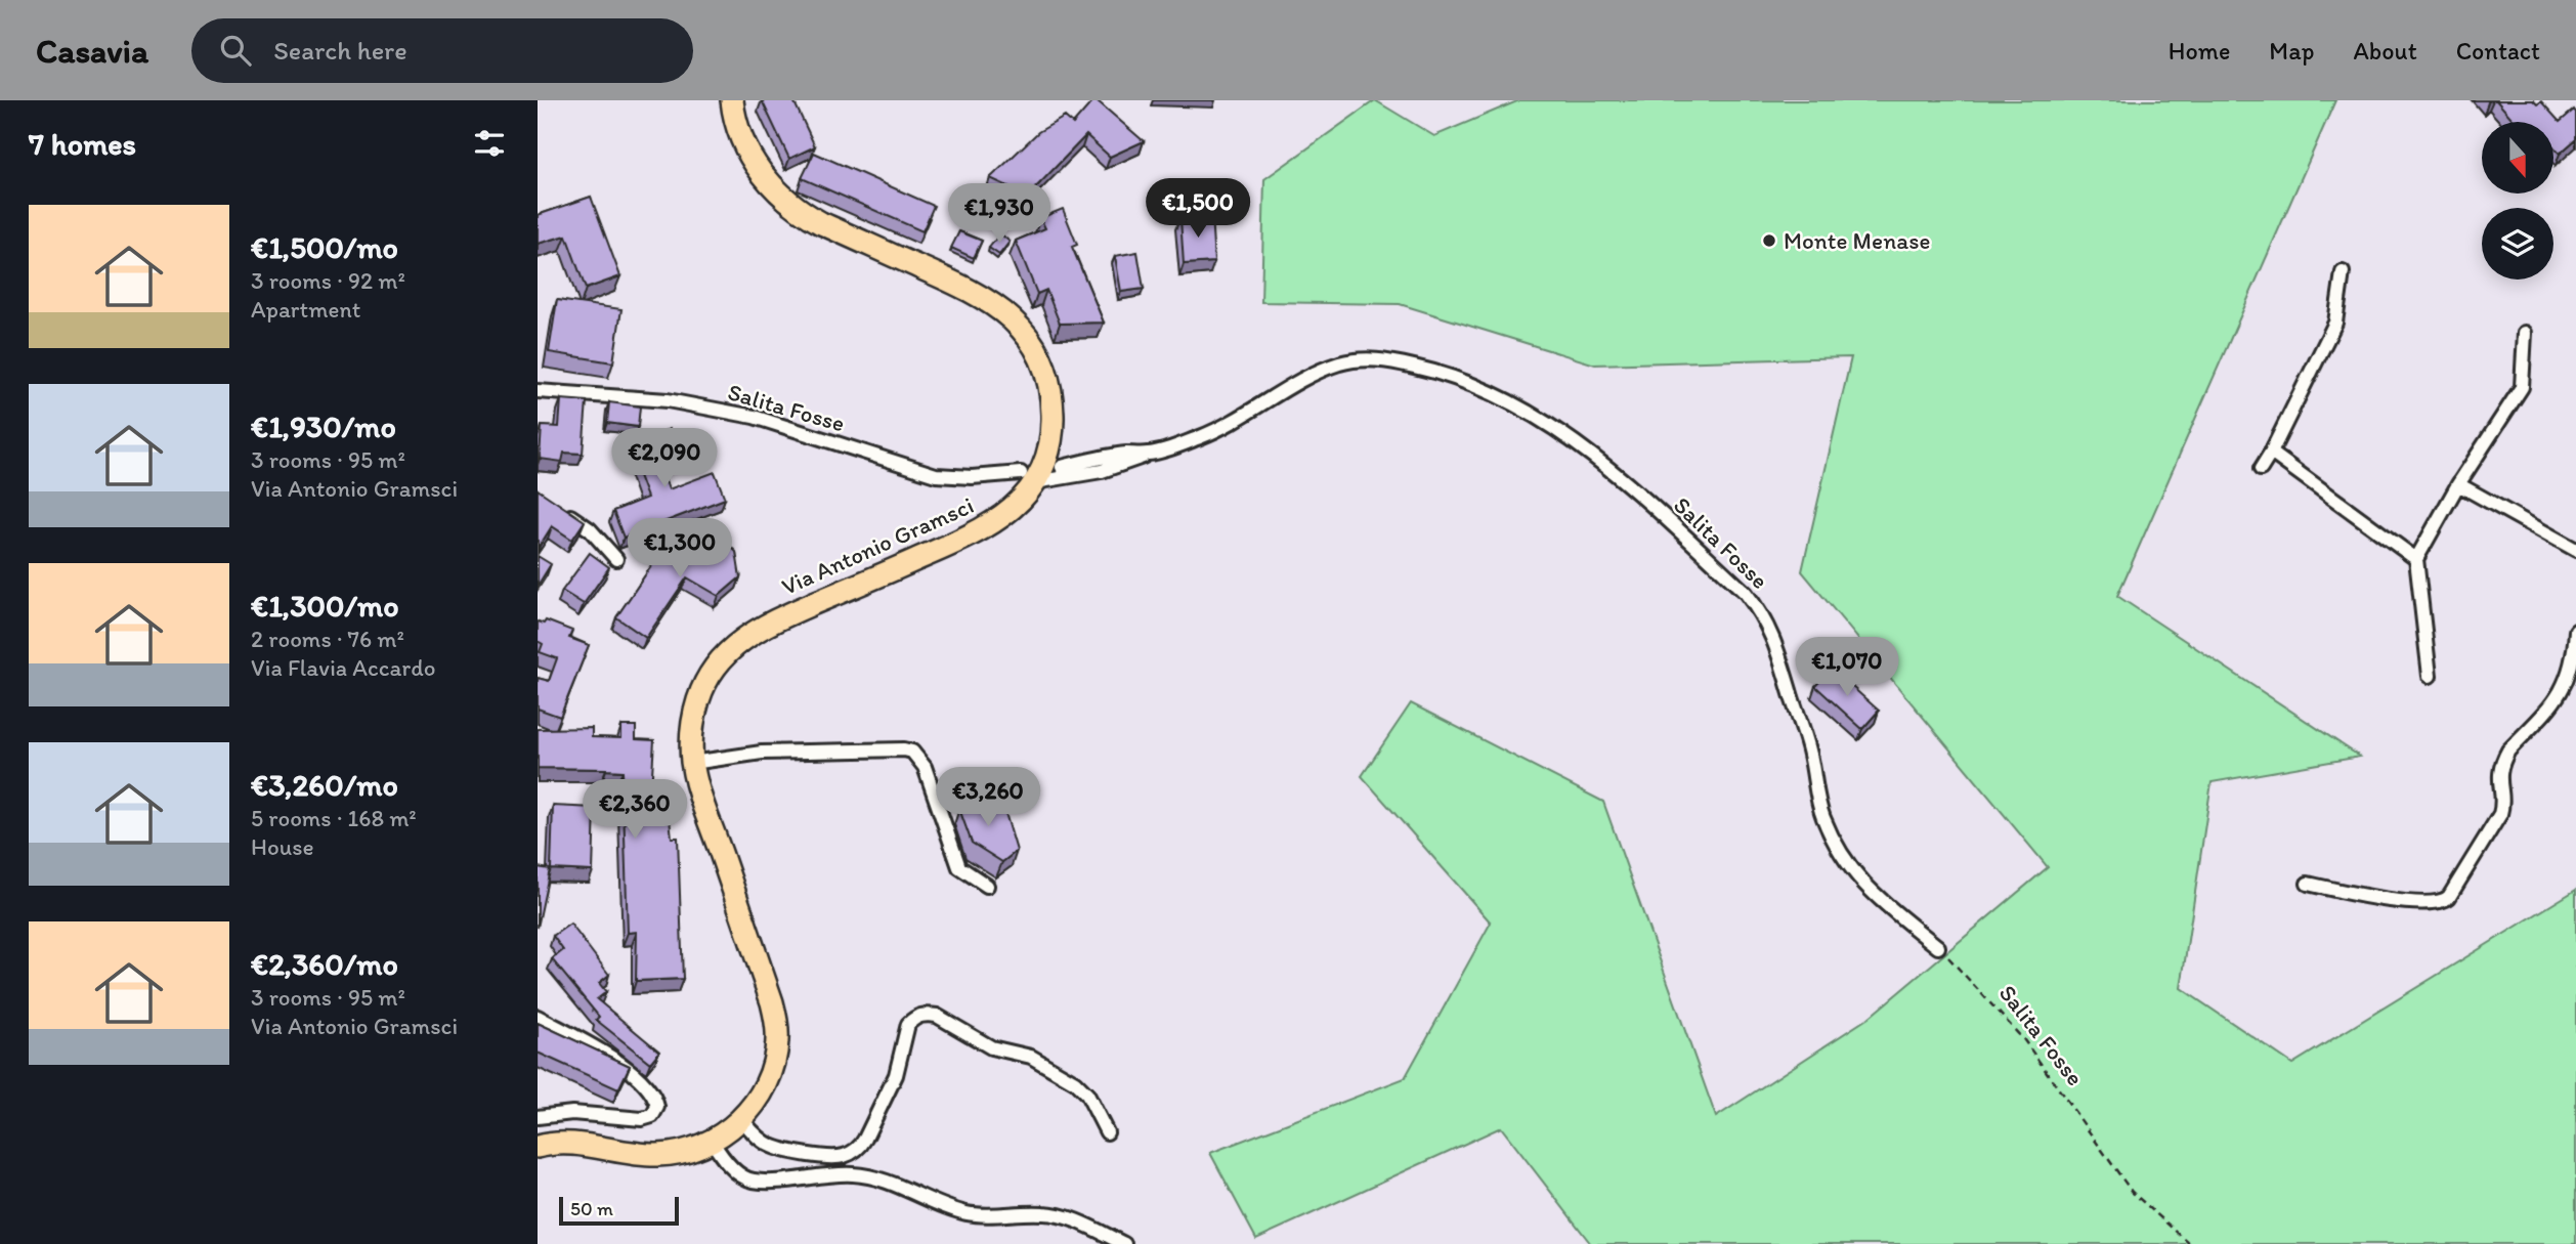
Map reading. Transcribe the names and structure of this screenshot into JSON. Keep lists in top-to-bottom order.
{
  "streets": {
    "main road": ["Via Antonio Gramsci"],
    "street": ["Salita Fosse"]
  },
  "crossings": [
    ["Salita Fosse", "Via Antonio Gramsci"]
  ],
  "places": ["Monte Menase"],
  "scale_bar": "50 m",
  "north": "bottom",
  "page": {
    "header": "Casavia",
    "search": "Search here",
    "nav": [
      "Home",
      "Map",
      "About",
      "Contact"
    ],
    "heading": "7 homes",
    "price": [
      "€1,500",
      "€1,930",
      "€2,090",
      "€1,300",
      "€1,070",
      "€3,260",
      "€2,360"
    ],
    "list": [
      {
        "name": "€1,500/mo",
        "note": "3 rooms · 92 m² · Apartment"
      },
      {
        "name": "€1,930/mo",
        "note": "3 rooms · 95 m² · Via Antonio Gramsci"
      },
      {
        "name": "€1,300/mo",
        "note": "2 rooms · 76 m² · Via Flavia Accardo"
      },
      {
        "name": "€3,260/mo",
        "note": "5 rooms · 168 m² · House"
      },
      {
        "name": "€2,360/mo",
        "note": "3 rooms · 95 m² · Via Antonio Gramsci"
      }
    ],
    "scale": "50 m"
  }
}
